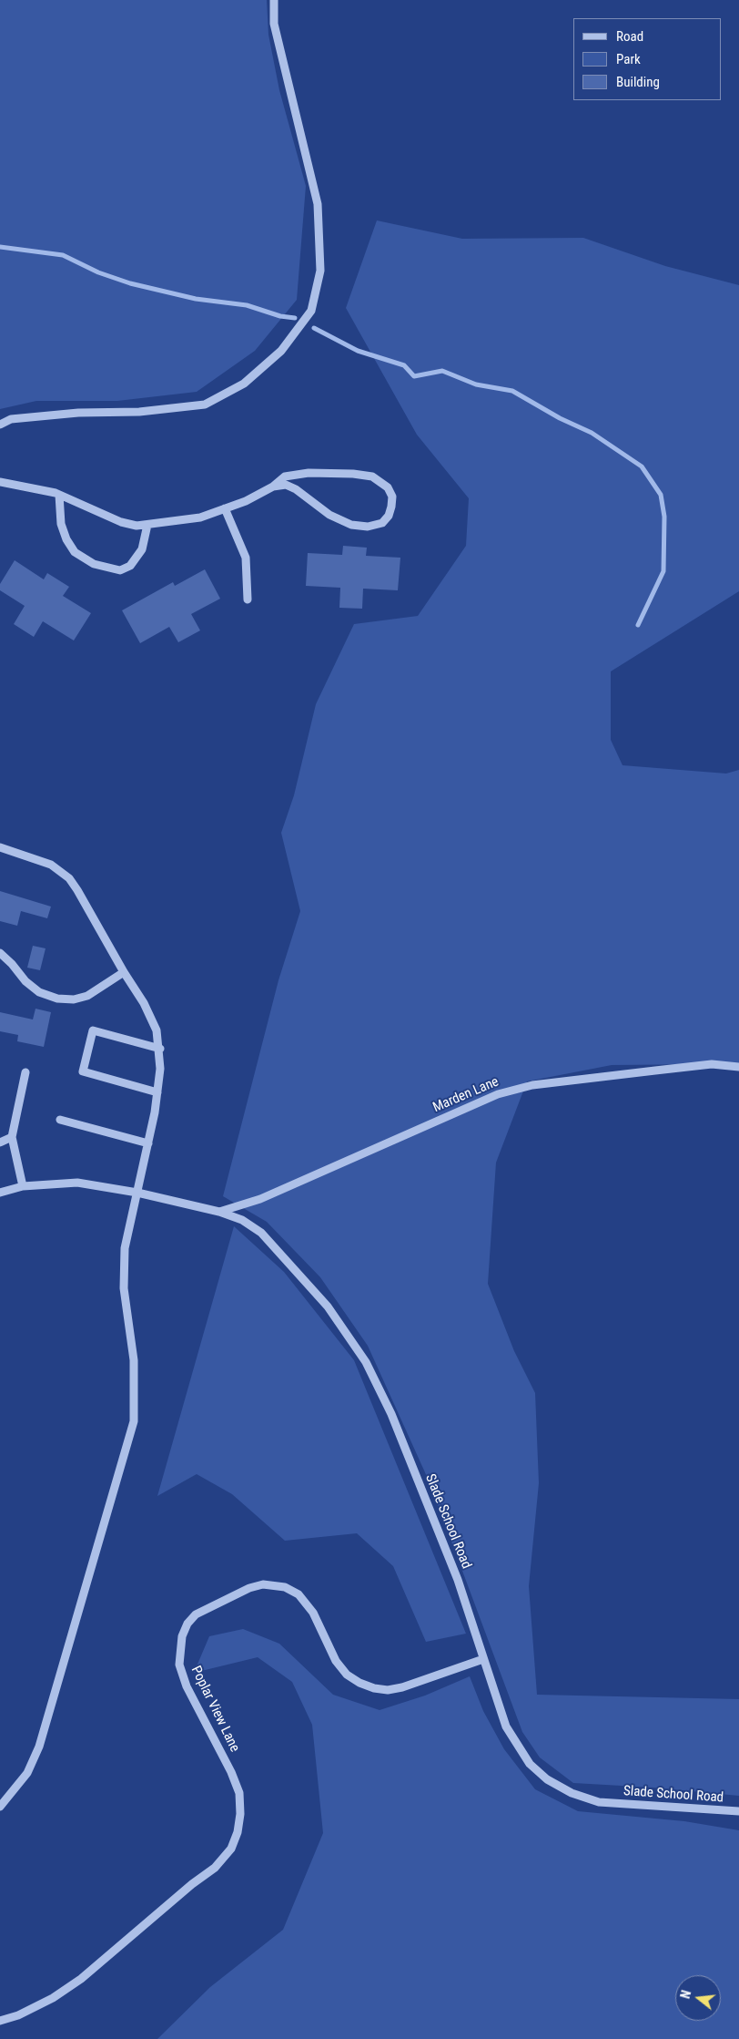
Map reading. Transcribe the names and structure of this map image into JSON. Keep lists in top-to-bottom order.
{
  "streets": {
    "street": ["Marden Lane", "Slade School Road", "Poplar View Lane"]
  },
  "crossings": [
    ["Marden Lane", "Slade School Road"],
    ["Slade School Road", "Poplar View Lane"]
  ],
  "legend": ["Road", "Park", "Building"],
  "north": "left"
}
